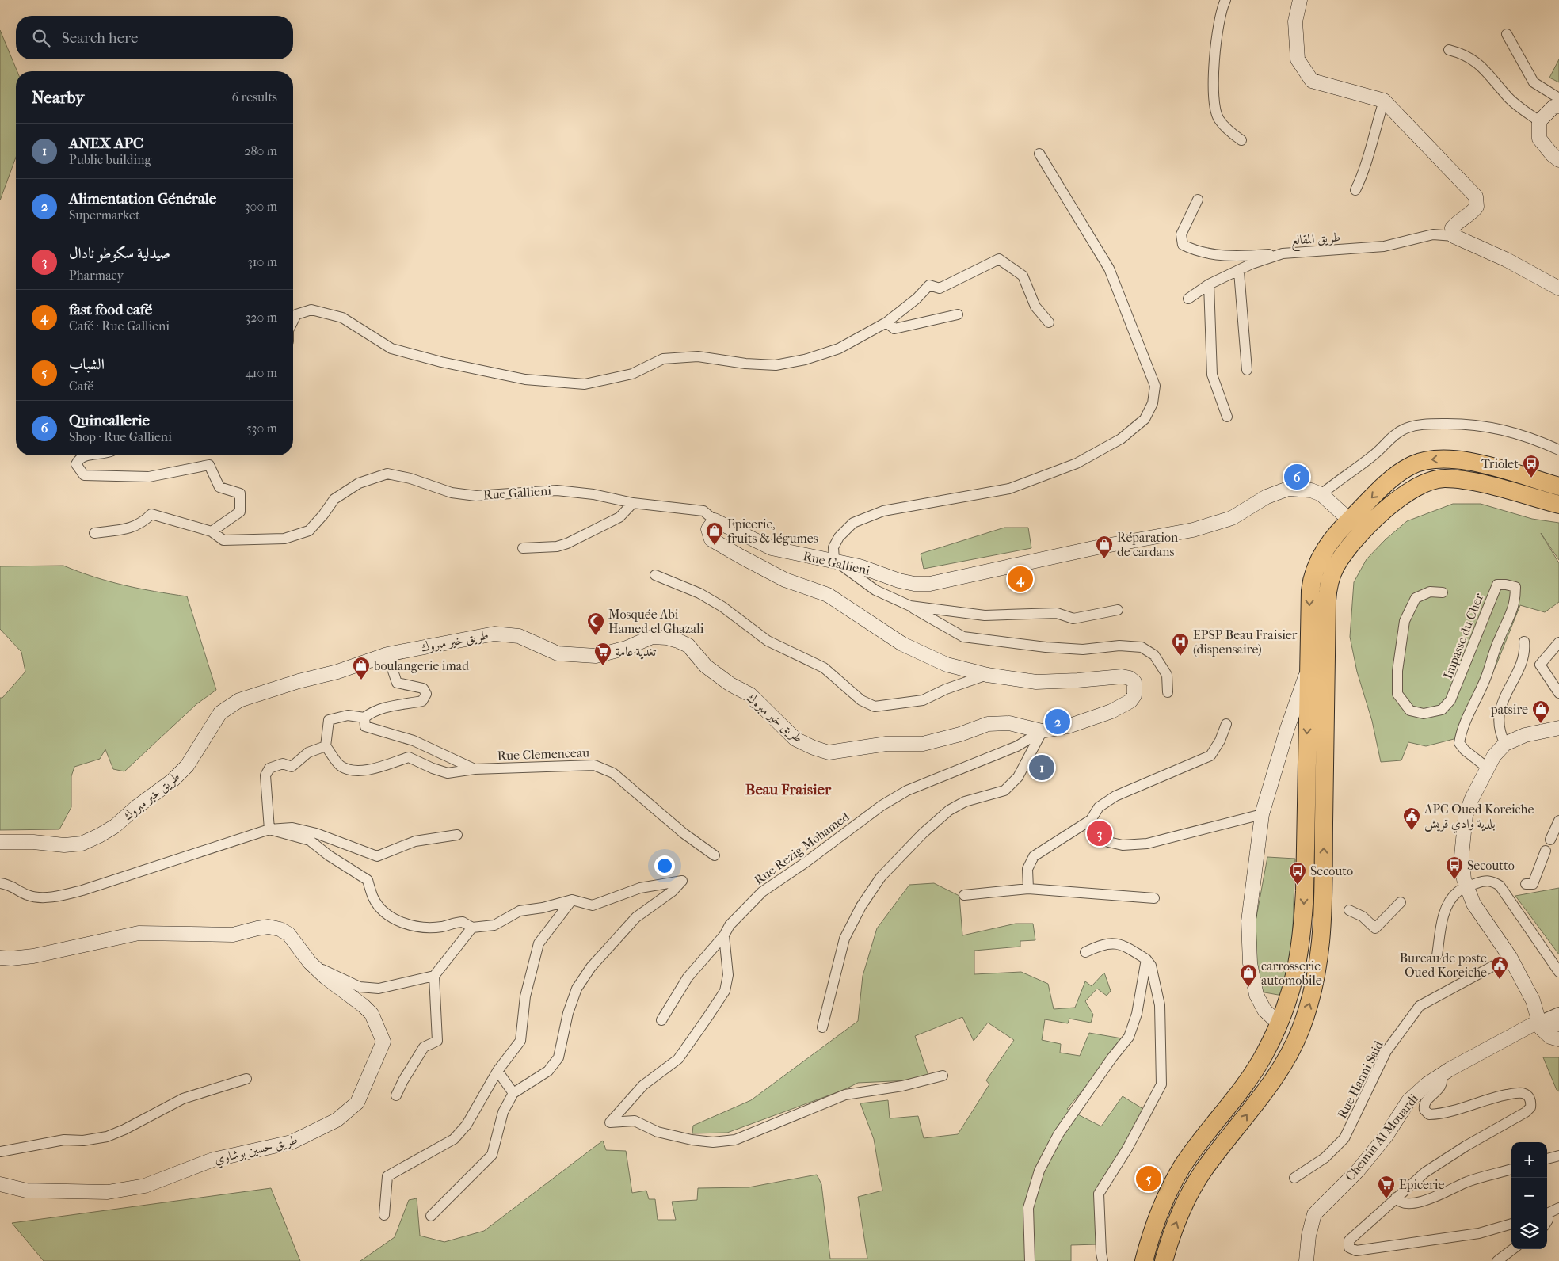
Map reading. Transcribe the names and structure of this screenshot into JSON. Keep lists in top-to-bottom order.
{
  "streets": {
    "street": [
      "طريق المقالع",
      "Rue Gallieni",
      "Impasse du Cher",
      "طريق خير مبروك",
      "Rue Clemenceau",
      "Rue Rezig Mohamed",
      "Rue Hanni Said",
      "Chemin Al Mouardi",
      "طريق حسين بوشاوي"
    ]
  },
  "crossings": [
    ["Rue Gallieni", "طريق خير مبروك"],
    ["طريق خير مبروك", "Rue Rezig Mohamed"]
  ],
  "districts": ["Beau Fraisier"],
  "places": {
    "bus stop": ["Triolet", "Secoutto", "Secouto"],
    "shop": [
      "Epicerie, fruits & légumes",
      "Réparation de cardans",
      "boulangerie imad",
      "patsire",
      "carrosserie automobile"
    ],
    "mosque": ["Mosquée Abi Hamed el Ghazali"],
    "hospital": ["EPSP Beau Fraisier (dispensaire)"],
    "supermarket": ["تغدية عامة", "Epicerie"],
    "public building": ["APC Oued Koreiche بلدية وادي قريش", "Bureau de poste Oued Koreiche"]
  },
  "page": {
    "search": "Search here",
    "heading": ["Nearby", "6 results"],
    "list": [
      {
        "mark": "1",
        "name": "ANEX APC",
        "note": "Public building",
        "value": "280 m"
      },
      {
        "mark": "2",
        "name": "Alimentation Générale",
        "note": "Supermarket",
        "value": "300 m"
      },
      {
        "mark": "3",
        "name": "صيدلية سكوطو نادال",
        "note": "Pharmacy",
        "value": "310 m"
      },
      {
        "mark": "4",
        "name": "fast food café",
        "note": "Café · Rue Gallieni",
        "value": "320 m"
      },
      {
        "mark": "5",
        "name": "الشباب",
        "note": "Café",
        "value": "410 m"
      },
      {
        "mark": "6",
        "name": "Quincallerie",
        "note": "Shop · Rue Gallieni",
        "value": "530 m"
      }
    ],
    "pins": [
      "6",
      "4",
      "2",
      "1",
      "3",
      "5"
    ],
    "map_buttons": ["+", "−"]
  }
}
